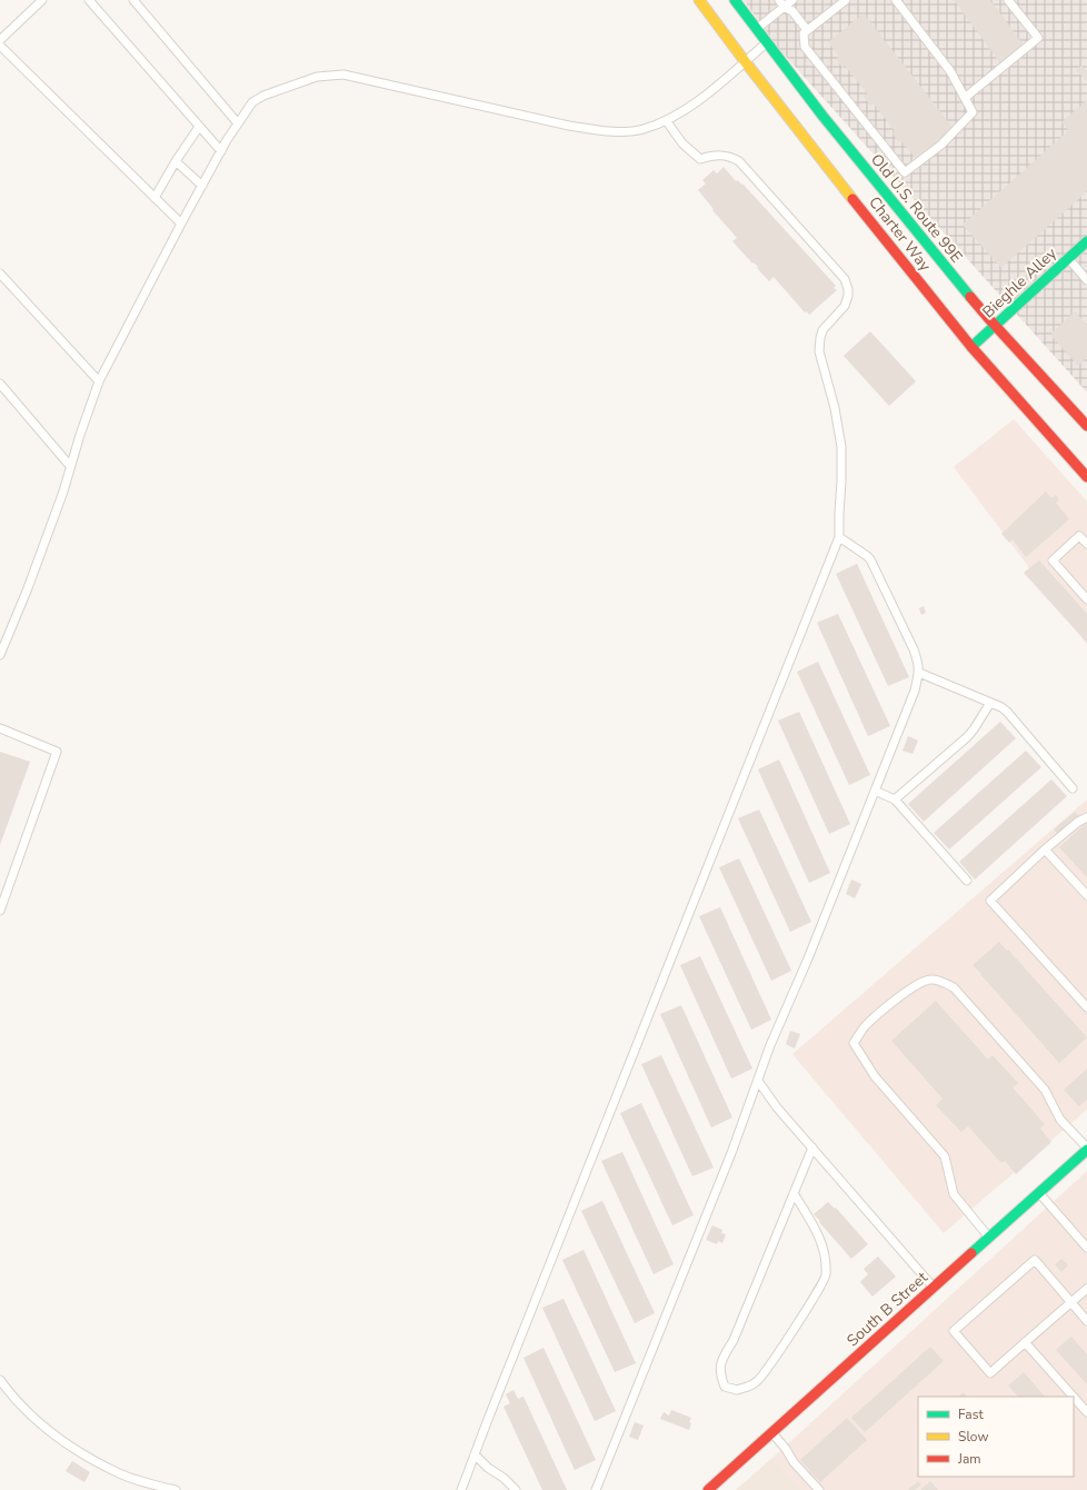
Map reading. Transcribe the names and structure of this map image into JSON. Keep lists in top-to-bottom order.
{
  "streets": {
    "main road": [
      "Old U.S. Route 99E",
      "Charter Way",
      "Bieghle Alley",
      "South B Street"
    ]
  },
  "crossings": [
    ["Old U.S. Route 99E", "Bieghle Alley"],
    ["Charter Way", "Bieghle Alley"]
  ],
  "legend": ["Fast", "Slow", "Jam"]
}
